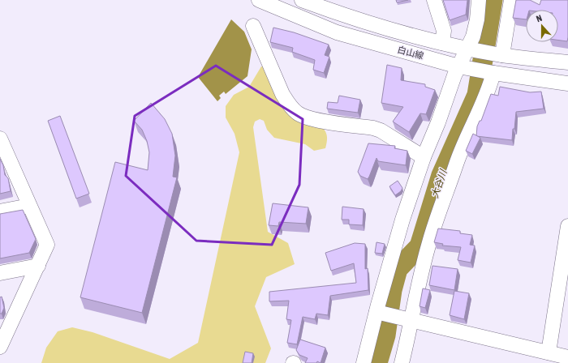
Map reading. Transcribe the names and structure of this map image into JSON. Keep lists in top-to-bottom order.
{
  "streets": {
    "street": ["白山線"]
  },
  "water": ["大谷川"],
  "north": "top"
}
